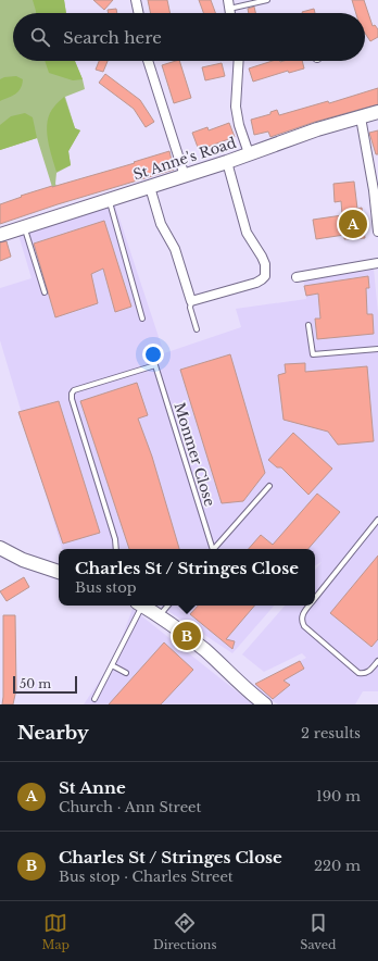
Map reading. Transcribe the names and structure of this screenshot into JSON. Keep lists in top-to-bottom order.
{
  "streets": {
    "street": ["St Anne's Road"],
    "lane": ["Monmer Close"]
  },
  "scale_bar": "50 m",
  "page": {
    "search": "Search here",
    "pins": ["A", "B"],
    "popup": ["Charles St / Stringes Close", "Bus stop"],
    "scale": "50 m",
    "heading": ["Nearby", "2 results"],
    "list": [
      {
        "mark": "A",
        "name": "St Anne",
        "note": "Church · Ann Street",
        "value": "190 m"
      },
      {
        "mark": "B",
        "name": "Charles St / Stringes Close",
        "note": "Bus stop · Charles Street",
        "value": "220 m"
      }
    ],
    "nav": ["Map", "Directions", "Saved"]
  }
}
